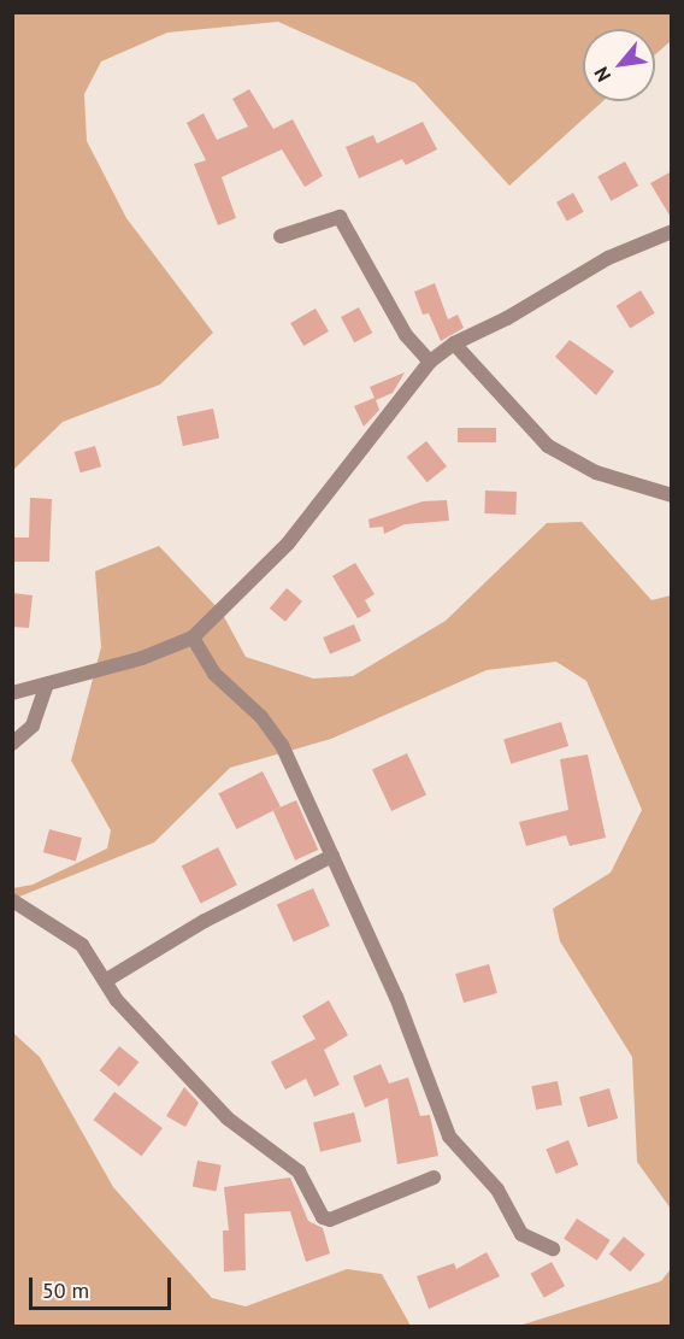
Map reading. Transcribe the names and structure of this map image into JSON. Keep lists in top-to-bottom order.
{
  "scale_bar": "50 m",
  "north": "bottom left"
}
